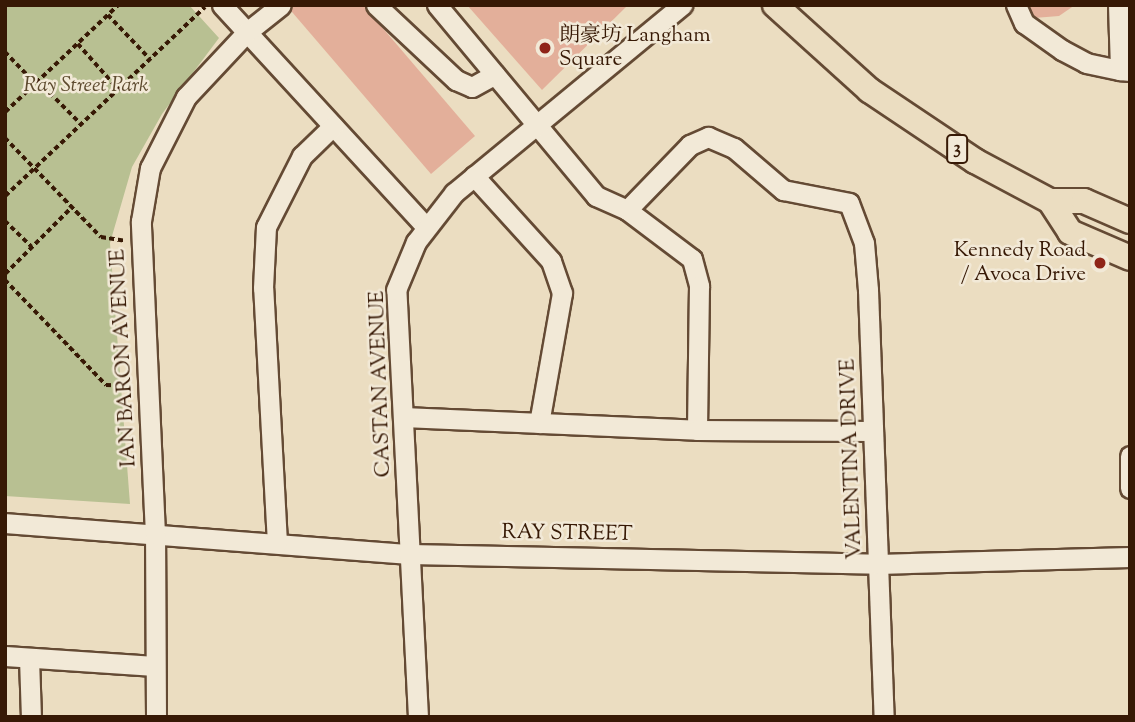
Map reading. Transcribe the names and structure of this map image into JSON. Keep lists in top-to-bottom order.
{
  "streets": {
    "main road": ["3"],
    "street": [
      "IAN BARON AVENUE",
      "CASTAN AVENUE",
      "VALENTINA DRIVE",
      "RAY STREET"
    ]
  },
  "crossings": [
    ["IAN BARON AVENUE", "RAY STREET"],
    ["CASTAN AVENUE", "RAY STREET"],
    ["VALENTINA DRIVE", "RAY STREET"]
  ],
  "parks": ["Ray Street Park"],
  "places": ["朗豪坊 Langham Square", "Kennedy Road / Avoca Drive"]
}
